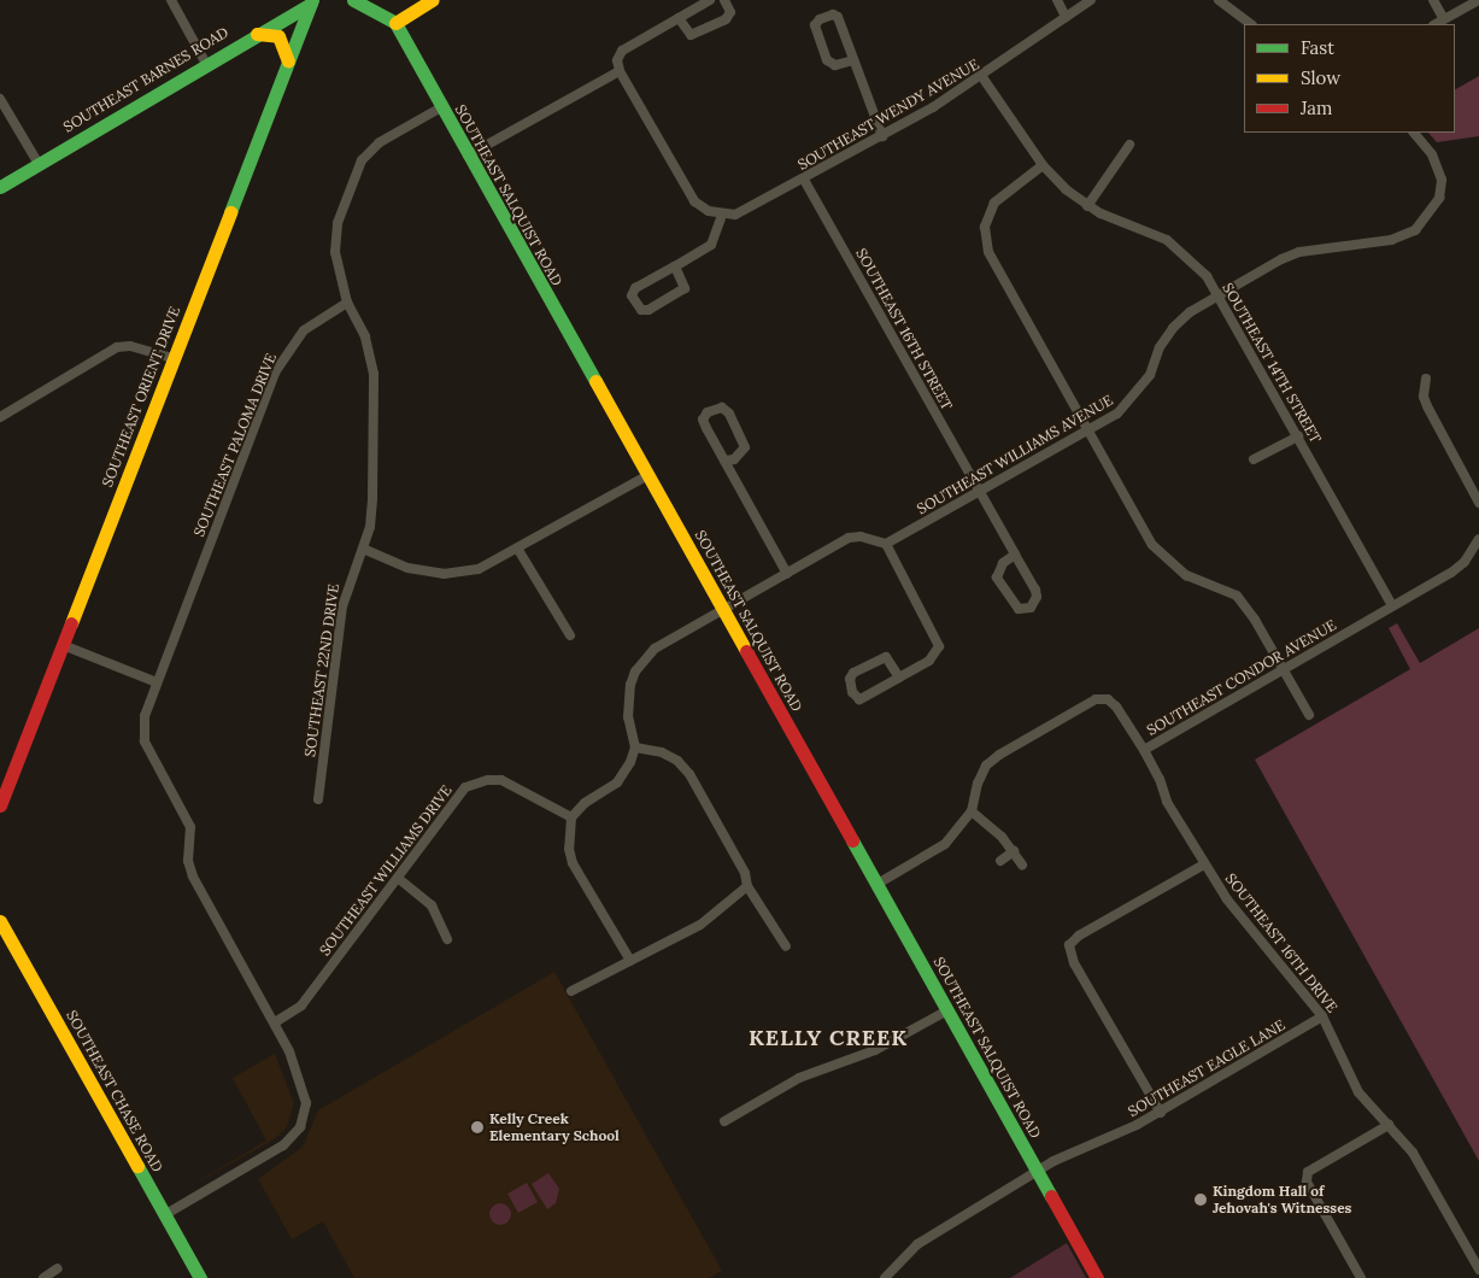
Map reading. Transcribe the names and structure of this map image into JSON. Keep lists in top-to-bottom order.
{
  "streets": {
    "street": [
      "SOUTHEAST BARNES ROAD",
      "SOUTHEAST WENDY AVENUE",
      "SOUTHEAST SALQUIST ROAD",
      "SOUTHEAST 16TH STREET",
      "SOUTHEAST 14TH STREET",
      "SOUTHEAST ORIENT DRIVE",
      "SOUTHEAST PALOMA DRIVE",
      "SOUTHEAST WILLIAMS AVENUE",
      "SOUTHEAST 22ND DRIVE",
      "SOUTHEAST CONDOR AVENUE",
      "SOUTHEAST WILLIAMS DRIVE",
      "SOUTHEAST 16TH DRIVE",
      "SOUTHEAST EAGLE LANE",
      "SOUTHEAST CHASE ROAD"
    ]
  },
  "crossings": [
    ["SOUTHEAST BARNES ROAD", "SOUTHEAST ORIENT DRIVE"],
    ["SOUTHEAST WENDY AVENUE", "SOUTHEAST 16TH STREET"],
    ["SOUTHEAST WENDY AVENUE", "SOUTHEAST 14TH STREET"],
    ["SOUTHEAST SALQUIST ROAD", "SOUTHEAST CONDOR AVENUE"],
    ["SOUTHEAST SALQUIST ROAD", "SOUTHEAST EAGLE LANE"],
    ["SOUTHEAST 16TH STREET", "SOUTHEAST WILLIAMS AVENUE"],
    ["SOUTHEAST 14TH STREET", "SOUTHEAST WILLIAMS AVENUE"],
    ["SOUTHEAST 14TH STREET", "SOUTHEAST CONDOR AVENUE"],
    ["SOUTHEAST PALOMA DRIVE", "SOUTHEAST 22ND DRIVE"],
    ["SOUTHEAST PALOMA DRIVE", "SOUTHEAST WILLIAMS DRIVE"],
    ["SOUTHEAST CONDOR AVENUE", "SOUTHEAST 16TH DRIVE"],
    ["SOUTHEAST 16TH DRIVE", "SOUTHEAST EAGLE LANE"]
  ],
  "districts": ["KELLY CREEK"],
  "places": ["Kelly Creek Elementary School", "Kingdom Hall of Jehovah's Witnesses"],
  "legend": ["Fast", "Slow", "Jam"]
}
